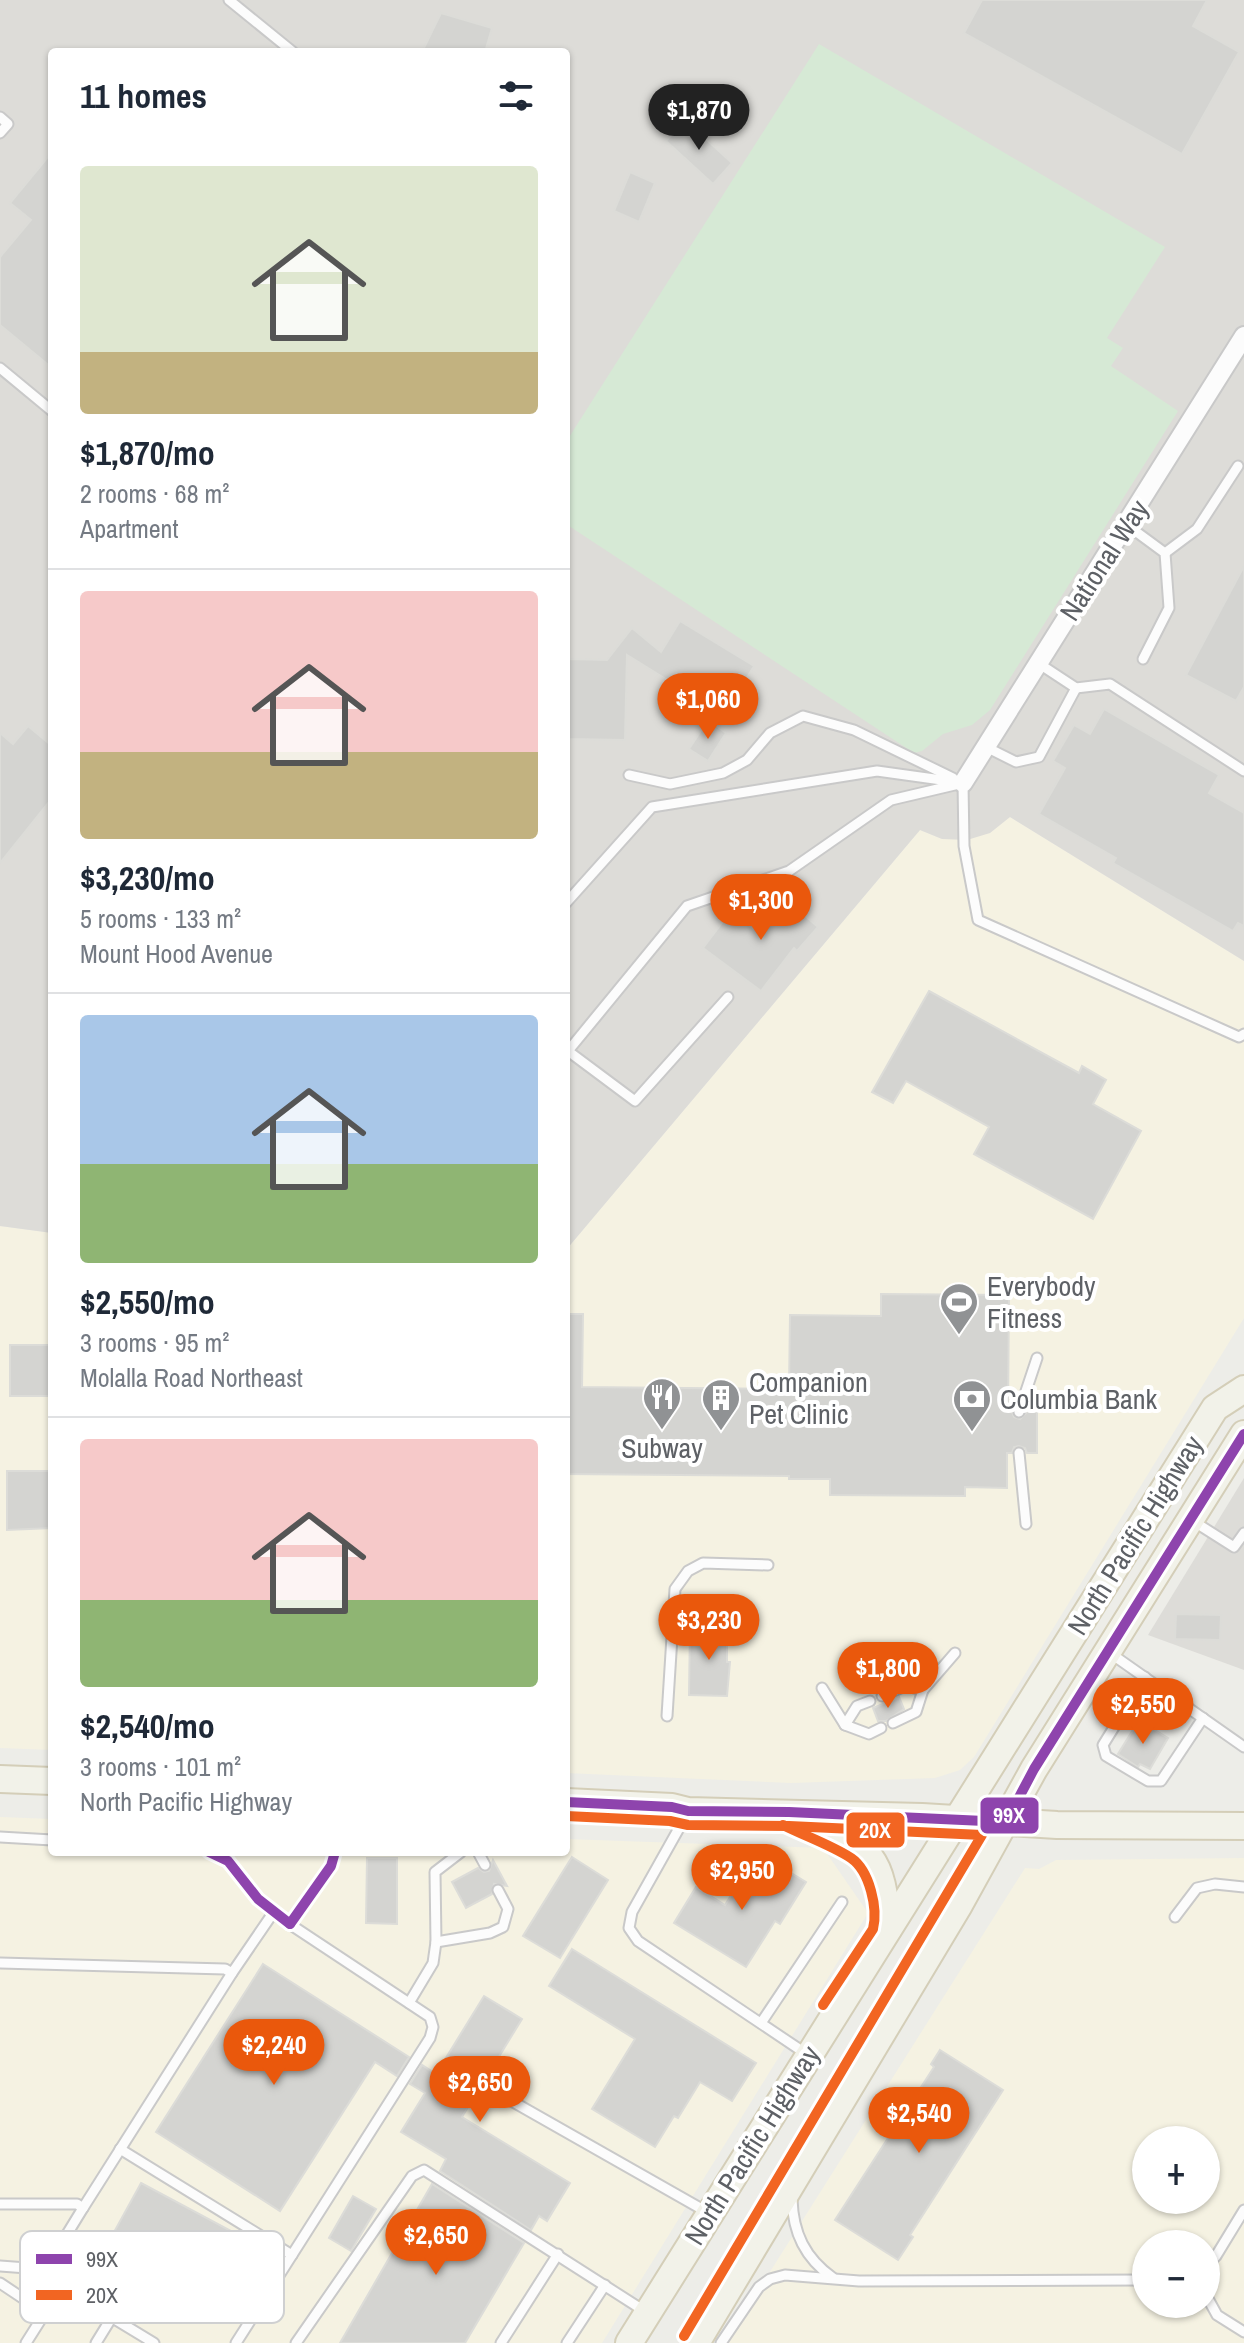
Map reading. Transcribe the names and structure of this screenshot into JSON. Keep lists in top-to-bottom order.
{
  "streets": {
    "main road": ["North Pacific Highway"],
    "street": ["National Way"]
  },
  "places": {
    "sports": ["Everybody Fitness"],
    "restaurant": ["Subway"],
    "building": ["Companion Pet Clinic"],
    "bank": ["Columbia Bank"]
  },
  "lines": ["transit line 99X", "transit line 20X"],
  "legend": ["99X", "20X"],
  "page": {
    "heading": "11 homes",
    "price": [
      "$1,870",
      "$1,060",
      "$1,300",
      "$3,230",
      "$1,800",
      "$2,550",
      "$2,950",
      "$2,240",
      "$2,650",
      "$2,540",
      "$2,650"
    ],
    "list": [
      {
        "name": "$1,870/mo",
        "note": "2 rooms · 68 m² · Apartment"
      },
      {
        "name": "$3,230/mo",
        "note": "5 rooms · 133 m² · Mount Hood Avenue"
      },
      {
        "name": "$2,550/mo",
        "note": "3 rooms · 95 m² · Molalla Road Northeast"
      },
      {
        "name": "$2,540/mo",
        "note": "3 rooms · 101 m² · North Pacific Highway"
      }
    ],
    "map_buttons": ["+", "−"]
  }
}
